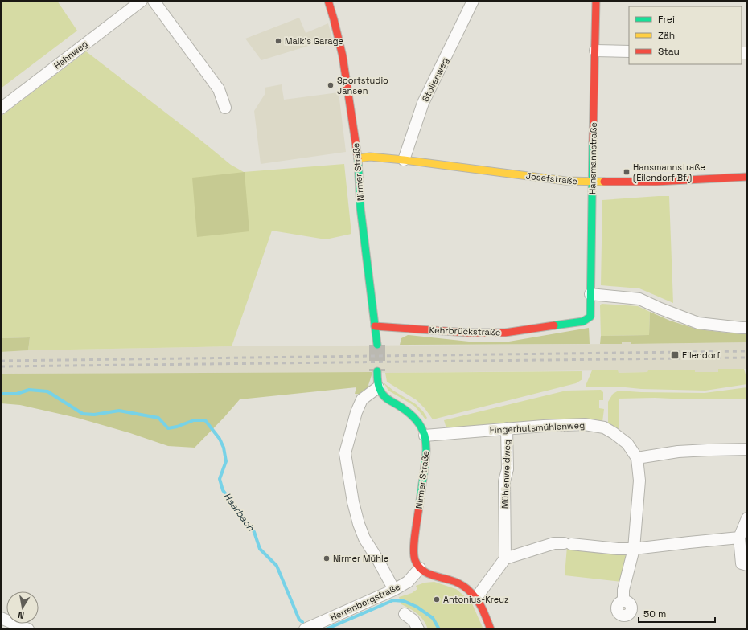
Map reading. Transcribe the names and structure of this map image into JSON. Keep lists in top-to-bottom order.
{
  "streets": {
    "street": [
      "Hahnweg",
      "Stollenweg",
      "Hansmannstraße",
      "Nirmer Straße",
      "Josefstraße",
      "Kehrbrückstraße",
      "Fingerhutsmühlenweg",
      "Mühlenweidweg",
      "Herrenbergstraße"
    ]
  },
  "crossings": [
    ["Stollenweg", "Josefstraße"],
    ["Hansmannstraße", "Josefstraße"],
    ["Hansmannstraße", "Kehrbrückstraße"],
    ["Nirmer Straße", "Josefstraße"],
    ["Nirmer Straße", "Kehrbrückstraße"],
    ["Nirmer Straße", "Fingerhutsmühlenweg"],
    ["Nirmer Straße", "Herrenbergstraße"],
    ["Fingerhutsmühlenweg", "Mühlenweidweg"]
  ],
  "water": ["Haarbach"],
  "places": {
    "other": [
      "Maik's Garage",
      "Sportstudio Jansen",
      "Nirmer Mühle",
      "Antonius-Kreuz"
    ],
    "transit": ["Hansmannstraße (Eilendorf Bf.)", "Eilendorf"]
  },
  "legend": ["Frei", "Zäh", "Stau"],
  "scale_bar": "50 m",
  "north": "bottom"
}
